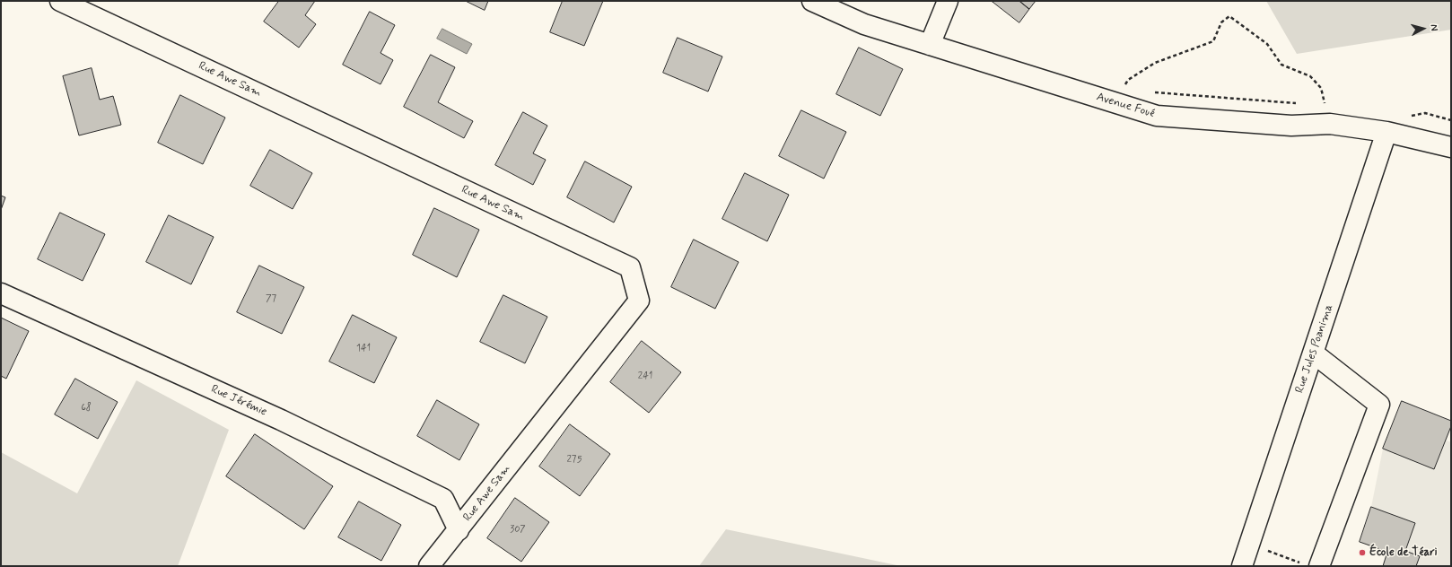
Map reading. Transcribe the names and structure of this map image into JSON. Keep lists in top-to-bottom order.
{
  "streets": {
    "street": [
      "Rue Awe Sam",
      "Avenue Foué",
      "Rue Jules Poanima",
      "Rue Jérémie"
    ]
  },
  "crossings": [
    ["Rue Awe Sam", "Rue Jérémie"],
    ["Avenue Foué", "Rue Jules Poanima"]
  ],
  "places": ["École de Téari"],
  "house_numbers": [
    "77",
    "141",
    "241",
    "68",
    "275",
    "307"
  ],
  "north": "right"
}
